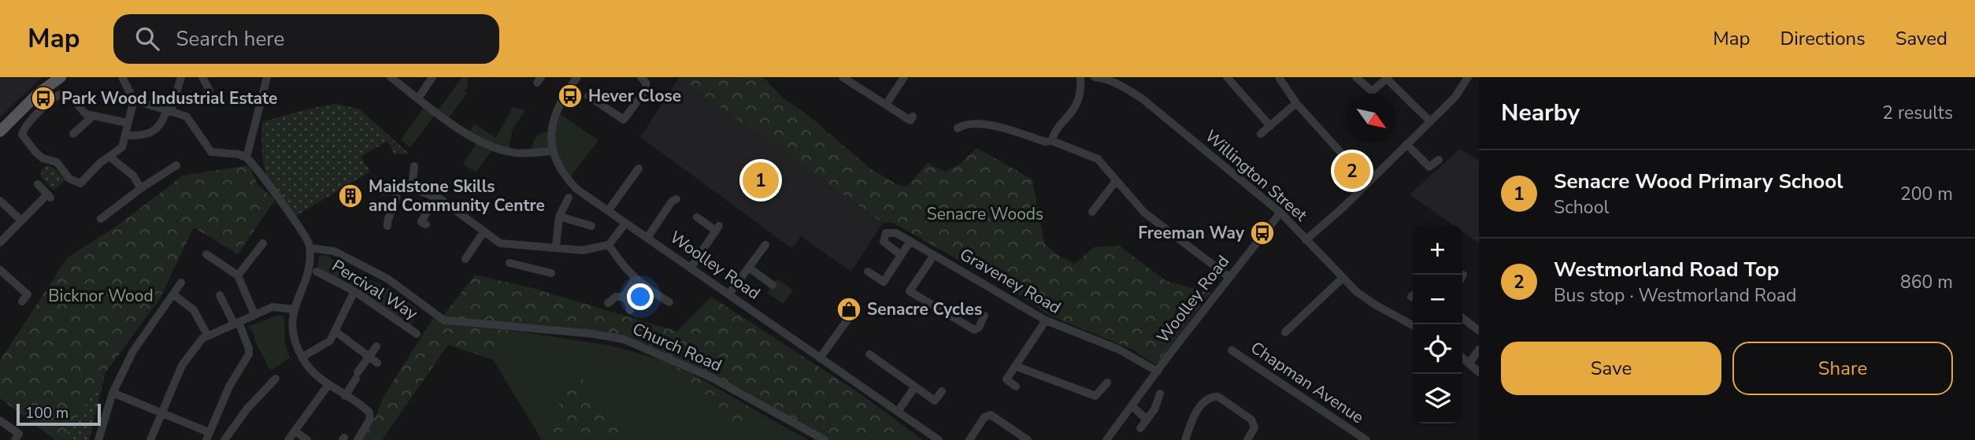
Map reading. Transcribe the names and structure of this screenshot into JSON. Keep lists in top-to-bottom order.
{
  "streets": {
    "street": [
      "Willington Street",
      "Woolley Road",
      "Graveney Road",
      "Percival Way",
      "Church Road",
      "Chapman Avenue"
    ]
  },
  "crossings": [
    ["Willington Street", "Woolley Road"],
    ["Woolley Road", "Graveney Road"]
  ],
  "parks": ["Senacre Woods", "Bicknor Wood"],
  "places": {
    "bus stop": ["Hever Close", "Park Wood Industrial Estate", "Freeman Way"],
    "building": ["Maidstone Skills and Community Centre"],
    "shop": ["Senacre Cycles"]
  },
  "scale_bar": "100 m",
  "north": "bottom right",
  "page": {
    "header": "Map",
    "search": "Search here",
    "nav": ["Map", "Directions", "Saved"],
    "heading": ["Nearby", "2 results"],
    "list": [
      {
        "mark": "1",
        "name": "Senacre Wood Primary School",
        "note": "School",
        "value": "200 m"
      },
      {
        "mark": "2",
        "name": "Westmorland Road Top",
        "note": "Bus stop · Westmorland Road",
        "value": "860 m"
      }
    ],
    "pins": ["2", "1"],
    "map_buttons": ["+", "−"],
    "buttons": ["Save", "Share"],
    "scale": "100 m"
  }
}
